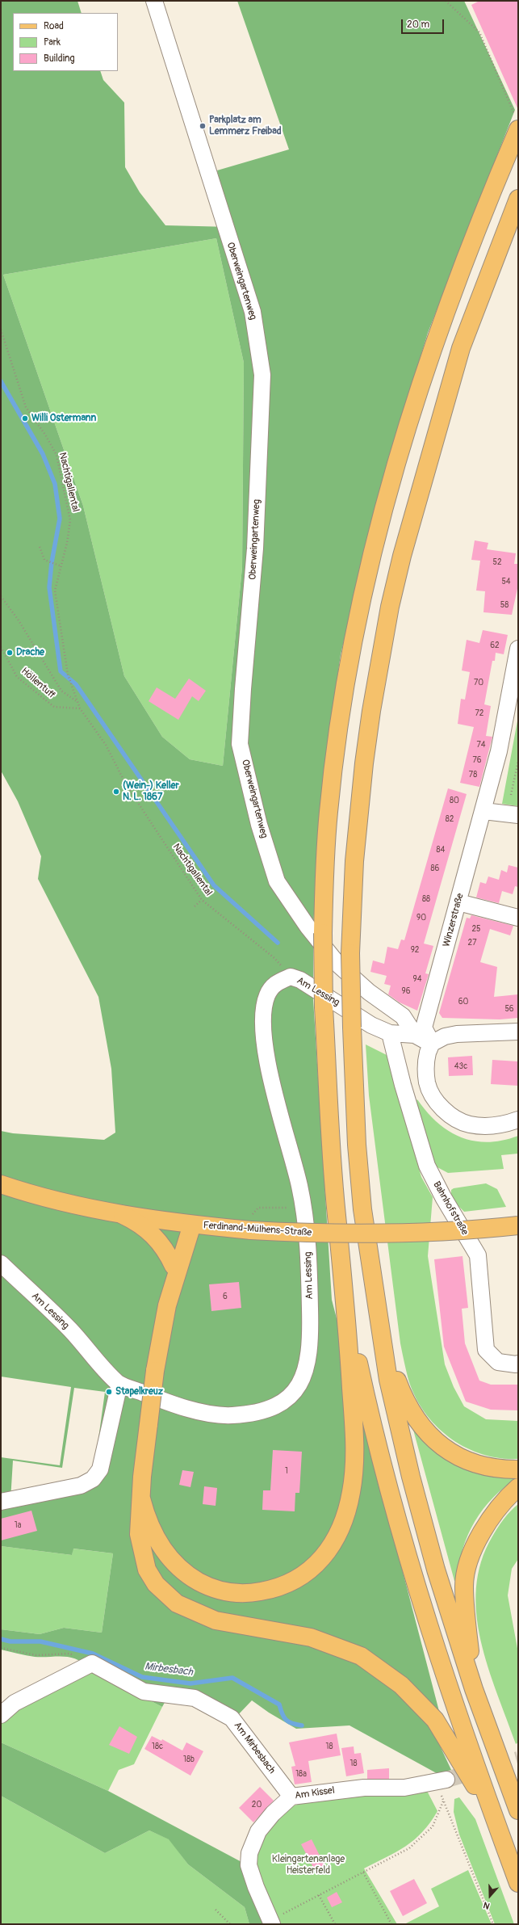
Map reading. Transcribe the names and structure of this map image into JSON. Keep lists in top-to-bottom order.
{
  "streets": {
    "main road": ["Ferdinand-Mülhens-Straße"],
    "street": [
      "Oberweingartenweg",
      "Winzerstraße",
      "Am Lessing",
      "Bahnhofstraße",
      "Am Mirbesbach",
      "Am Kissel"
    ],
    "path": ["Nachtigallental", "Höllentuff"]
  },
  "crossings": [
    ["Oberweingartenweg", "Am Lessing"],
    ["Nachtigallental", "Höllentuff"],
    ["Nachtigallental", "Am Lessing"],
    ["Winzerstraße", "Am Lessing"],
    ["Am Lessing", "Bahnhofstraße"],
    ["Am Mirbesbach", "Am Kissel"]
  ],
  "water": ["Mirbesbach"],
  "parks": ["Kleingartenanlage Heisterfeld"],
  "places": [
    "Parkplatz am Lemmerz Freibad",
    "Willi Ostermann",
    "Drache",
    "(Wein-) Keller N. L. 1867",
    "Stapelkreuz"
  ],
  "house_numbers": [
    "52",
    "54",
    "58",
    "62",
    "70",
    "72",
    "74",
    "76",
    "78",
    "80",
    "82",
    "84",
    "86",
    "88",
    "90",
    "25",
    "27",
    "92",
    "94",
    "96",
    "60",
    "56",
    "43c",
    "6",
    "1",
    "1a",
    "18c",
    "18",
    "18b",
    "18",
    "18a",
    "20"
  ],
  "legend": ["Road", "Park", "Building"],
  "scale_bar": "20 m",
  "north": "bottom"
}
